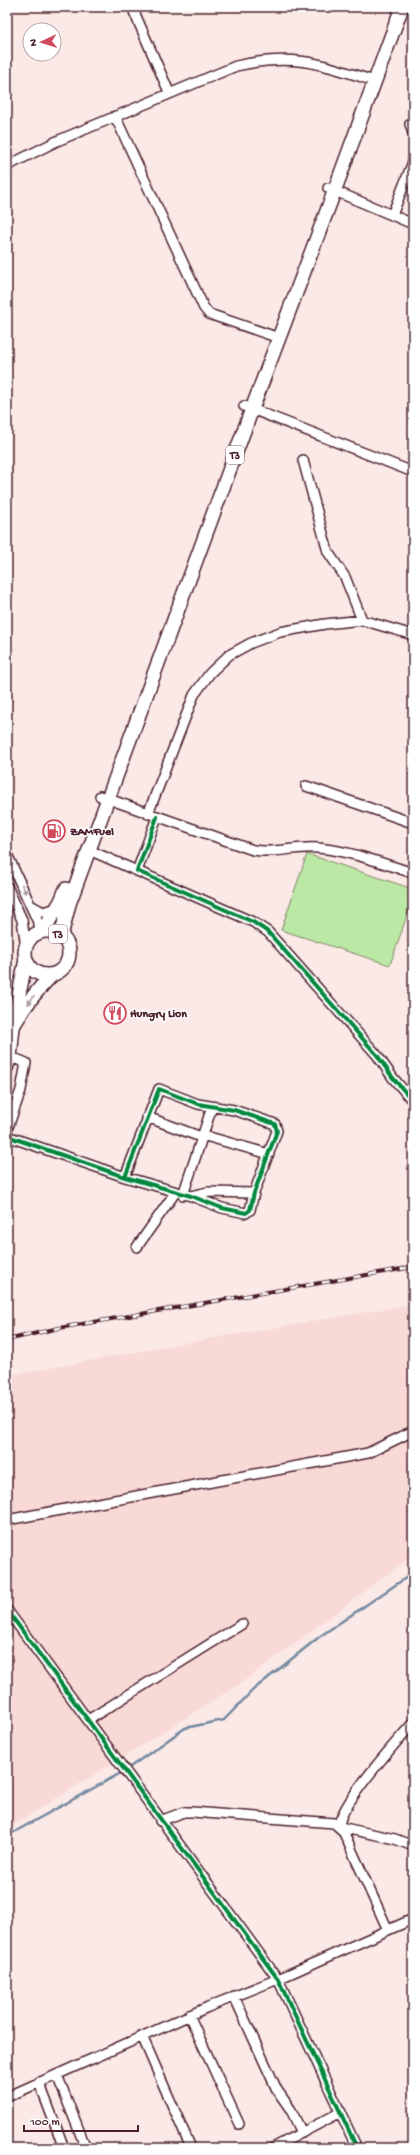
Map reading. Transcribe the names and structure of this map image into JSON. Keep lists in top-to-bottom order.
{
  "streets": {
    "highway": ["T3"]
  },
  "places": {
    "fuel station": ["ZAMFuel"],
    "restaurant": ["Hungry Lion"]
  },
  "scale_bar": "100 m",
  "north": "left"
}
